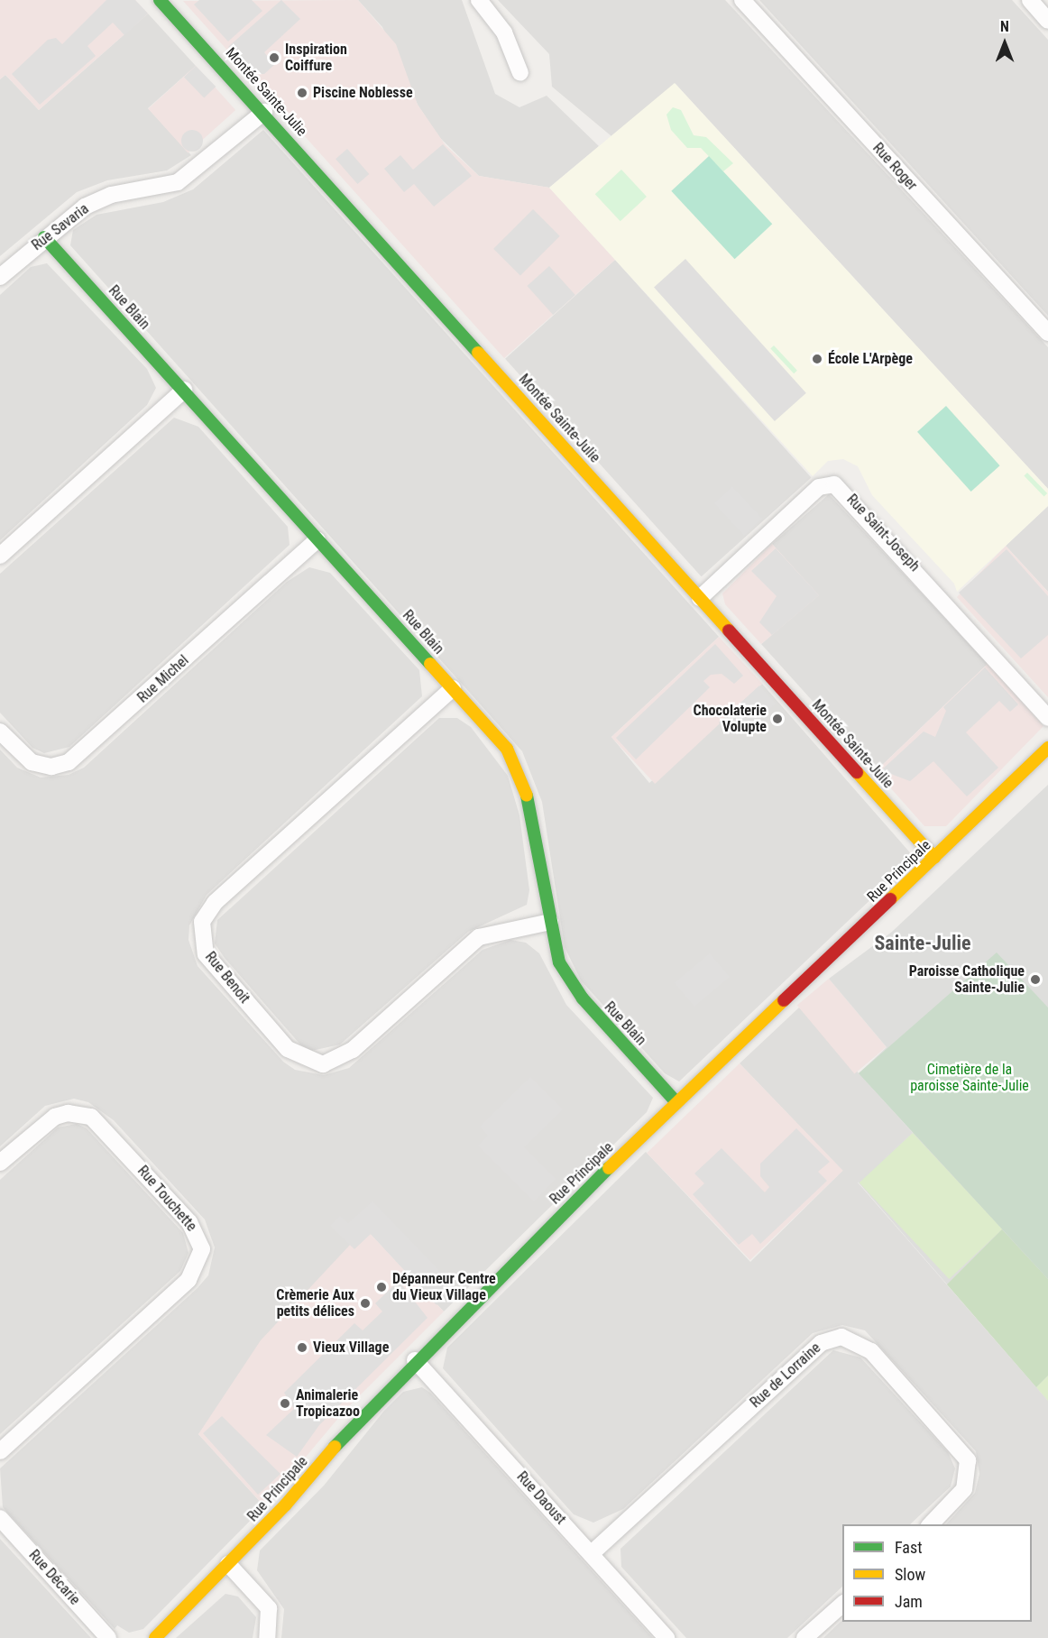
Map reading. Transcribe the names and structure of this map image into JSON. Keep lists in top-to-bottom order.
{
  "streets": {
    "street": [
      "Montée Sainte-Julie",
      "Rue Roger",
      "Rue Savaria",
      "Rue Blain",
      "Rue Saint-Joseph",
      "Rue Michel",
      "Rue Principale",
      "Rue Benoit",
      "Rue Touchette",
      "Rue de Lorraine",
      "Rue Daoust",
      "Rue Décarie"
    ]
  },
  "crossings": [
    ["Montée Sainte-Julie", "Rue Savaria"],
    ["Montée Sainte-Julie", "Rue Saint-Joseph"],
    ["Montée Sainte-Julie", "Rue Principale"],
    ["Rue Savaria", "Rue Blain"],
    ["Rue Blain", "Rue Michel"],
    ["Rue Blain", "Rue Principale"],
    ["Rue Blain", "Rue Benoit"],
    ["Rue Principale", "Rue Daoust"],
    ["Rue de Lorraine", "Rue Daoust"]
  ],
  "districts": ["Sainte-Julie"],
  "parks": ["Cimetière de la paroisse Sainte-Julie"],
  "places": [
    "Inspiration Coiffure",
    "Piscine Noblesse",
    "École L'Arpège",
    "Chocolaterie Volupte",
    "Paroisse Catholique Sainte-Julie",
    "Dépanneur Centre du Vieux Village",
    "Crèmerie Aux petits délices",
    "Vieux Village",
    "Animalerie Tropicazoo"
  ],
  "legend": ["Fast", "Slow", "Jam"],
  "north": "top"
}
